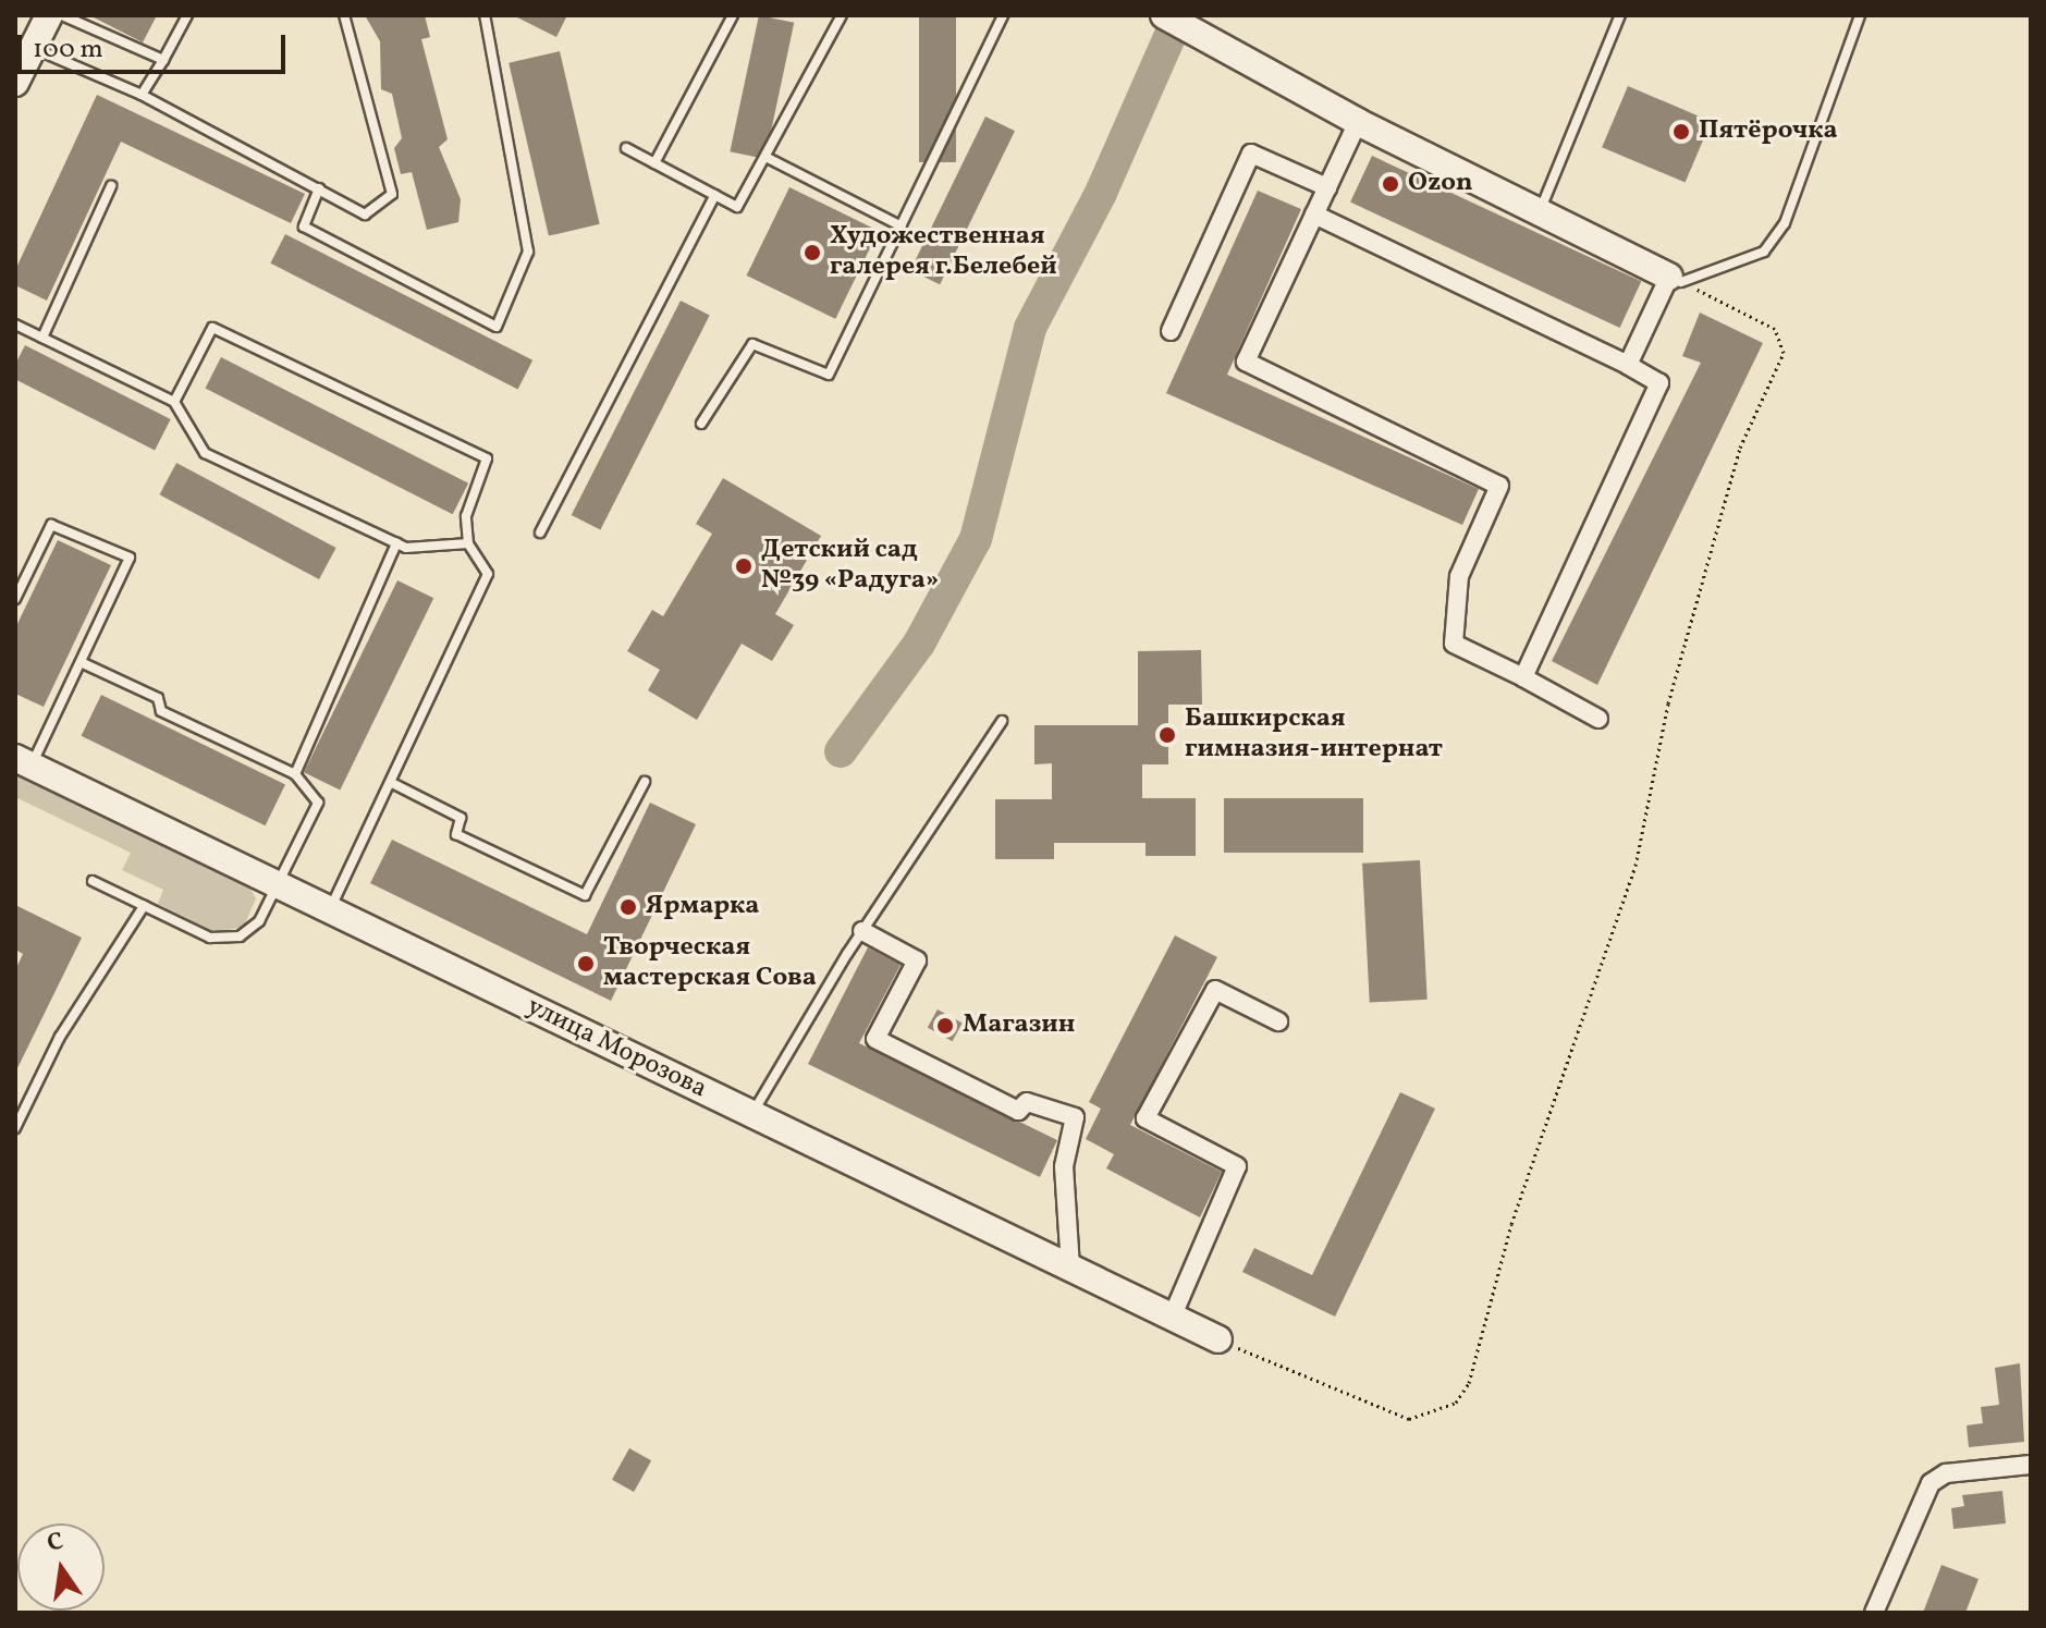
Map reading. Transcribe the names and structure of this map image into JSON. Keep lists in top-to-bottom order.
{
  "streets": {
    "street": ["улица Морозова"]
  },
  "places": [
    "Пятёрочка",
    "Ozon",
    "Художественная галерея г.Белебей",
    "Детский сад №39 «Радуга»",
    "Башкирская гимназия-интернат",
    "Ярмарка",
    "Творческая мастерская Сова",
    "Магазин"
  ],
  "scale_bar": "100 m",
  "north": "top"
}
